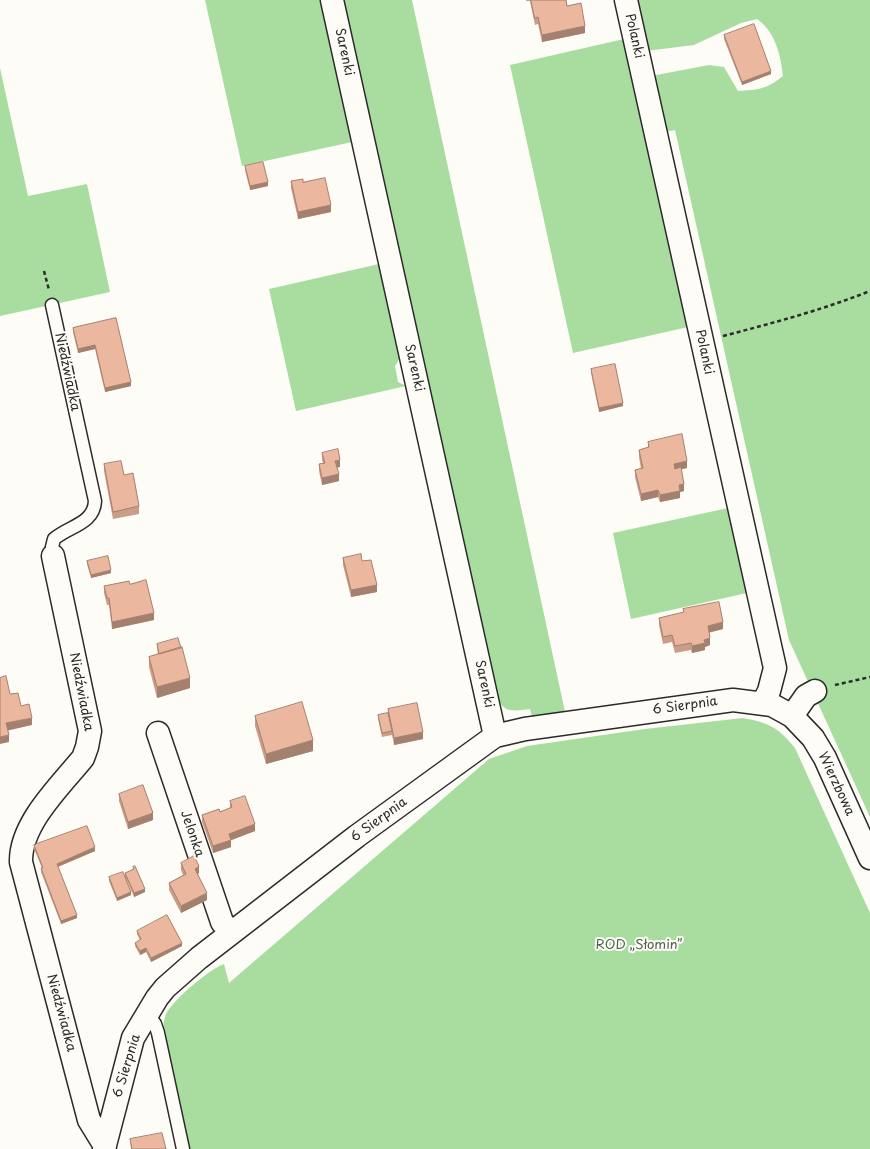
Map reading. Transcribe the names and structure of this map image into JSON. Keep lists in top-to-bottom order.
{
  "streets": {
    "street": [
      "Polanki",
      "Sarenki",
      "Niedźwiadka",
      "6 Sierpnia",
      "Wierzbowa",
      "Jelonka"
    ]
  },
  "crossings": [
    ["Polanki", "6 Sierpnia"],
    ["Sarenki", "6 Sierpnia"],
    ["Niedźwiadka", "6 Sierpnia"],
    ["6 Sierpnia", "Wierzbowa"],
    ["6 Sierpnia", "Jelonka"]
  ],
  "parks": ["ROD „Słomin”"]
}
